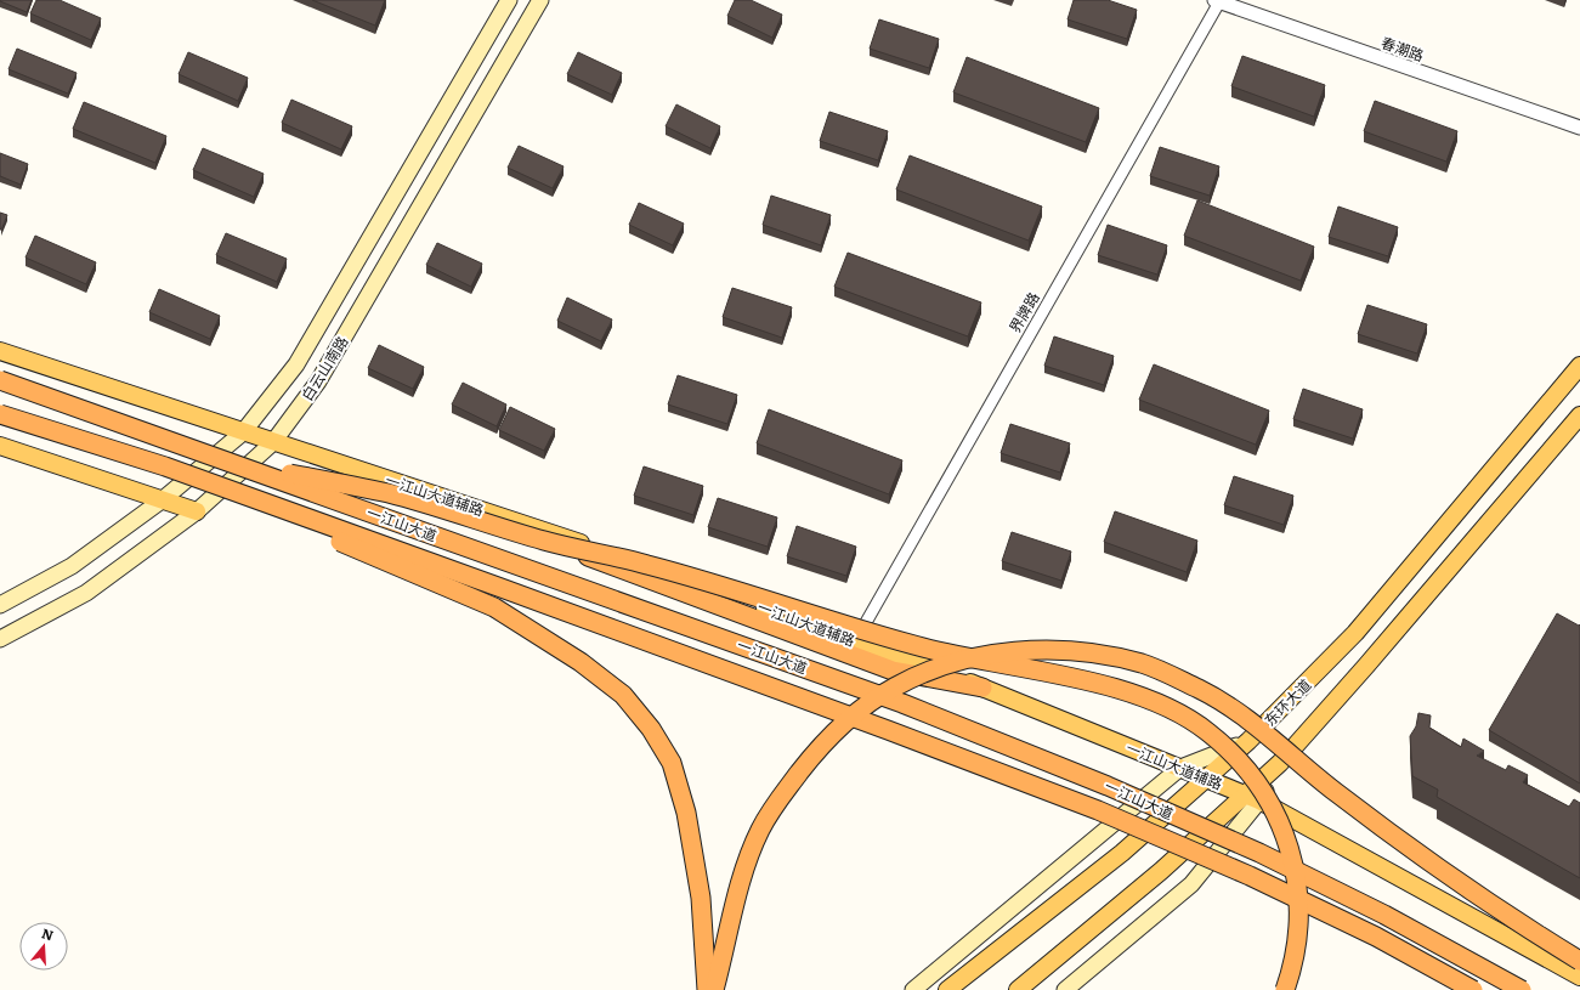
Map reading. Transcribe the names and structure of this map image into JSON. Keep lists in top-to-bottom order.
{
  "streets": {
    "highway": ["一江山大道"],
    "main road": ["白云山南路", "一江山大道辅路", "东环大道"],
    "street": ["春潮路", "界牌路"]
  },
  "crossings": [
    ["春潮路", "界牌路"],
    ["界牌路", "一江山大道辅路"],
    ["白云山南路", "一江山大道辅路"],
    ["一江山大道辅路", "东环大道"]
  ],
  "north": "top"
}
